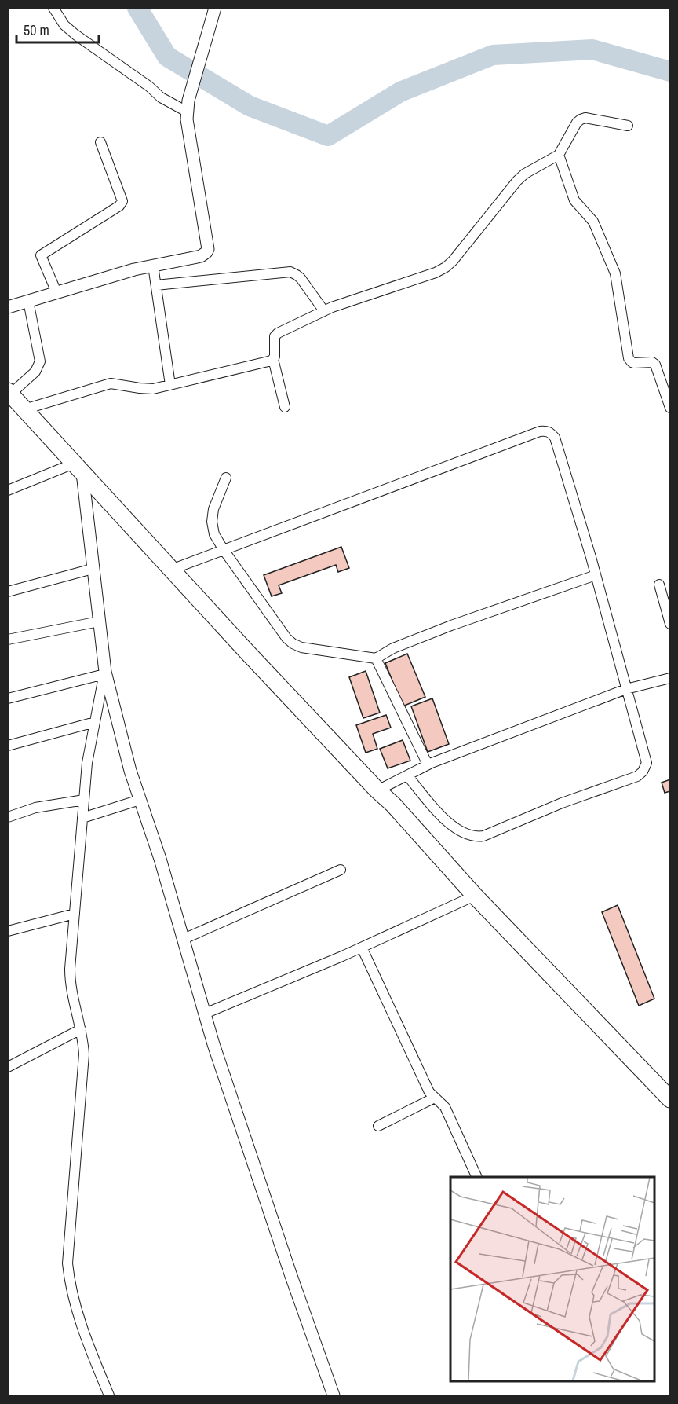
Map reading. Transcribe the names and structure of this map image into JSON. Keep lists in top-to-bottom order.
{
  "scale_bar": "50 m"
}
